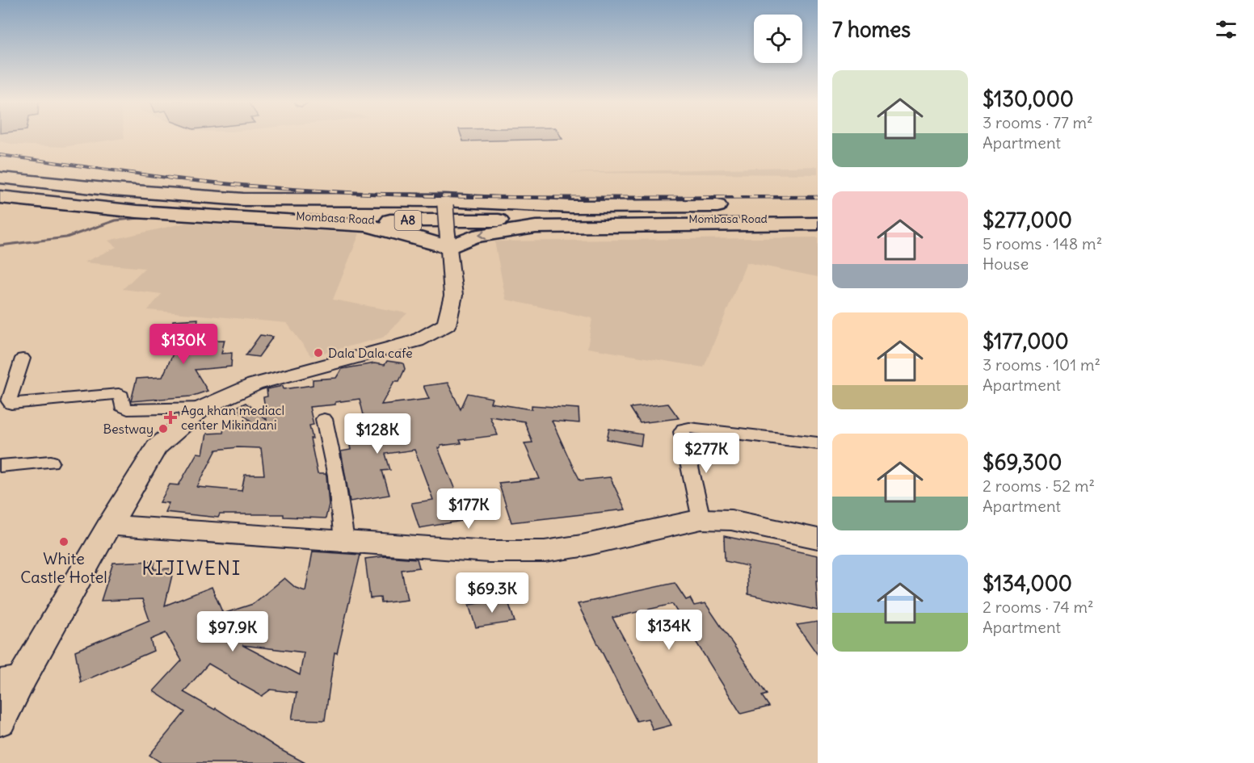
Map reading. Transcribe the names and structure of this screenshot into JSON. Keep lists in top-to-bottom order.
{
  "streets": {
    "highway": ["Mombasa Road", "A8"]
  },
  "districts": ["KIJIWENI"],
  "places": {
    "other": ["Dala Dala cafe", "Bestway", "White Castle Hotel"],
    "health": ["Aga khan mediacl center Mikindani"]
  },
  "page": {
    "heading": "7 homes",
    "list": [
      {
        "name": "$130,000",
        "note": "3 rooms · 77 m² · Apartment"
      },
      {
        "name": "$277,000",
        "note": "5 rooms · 148 m² · House"
      },
      {
        "name": "$177,000",
        "note": "3 rooms · 101 m² · Apartment"
      },
      {
        "name": "$69,300",
        "note": "2 rooms · 52 m² · Apartment"
      },
      {
        "name": "$134,000",
        "note": "2 rooms · 74 m² · Apartment"
      }
    ],
    "price": [
      "$130K",
      "$128K",
      "$277K",
      "$177K",
      "$69.3K",
      "$134K",
      "$97.9K"
    ]
  }
}
